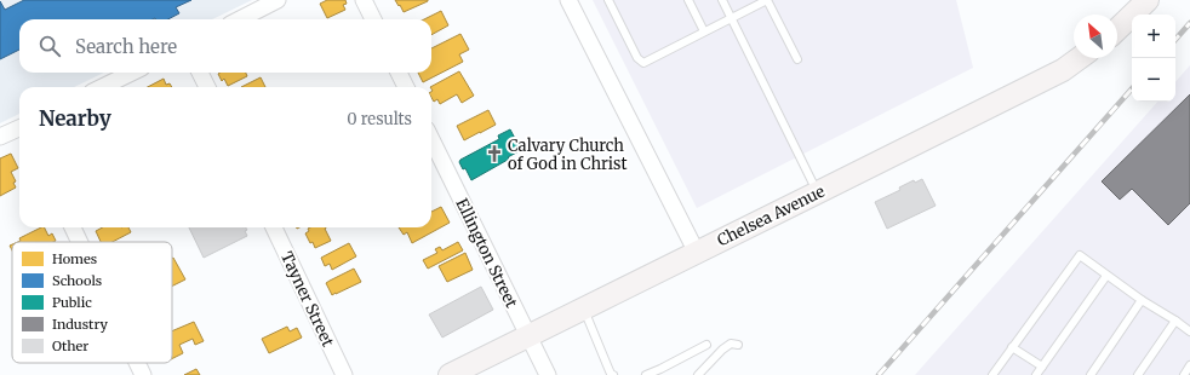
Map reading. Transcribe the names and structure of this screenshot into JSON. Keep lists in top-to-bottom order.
{
  "streets": {
    "main road": ["Chelsea Avenue"],
    "street": ["Ellington Street", "Tayner Street"]
  },
  "crossings": [
    ["Chelsea Avenue", "Ellington Street"]
  ],
  "places": {
    "church": ["Calvary Church of God in Christ"]
  },
  "legend": [
    "Homes",
    "Schools",
    "Public",
    "Industry",
    "Other"
  ],
  "north": "top left",
  "page": {
    "map_buttons": ["+", "−"],
    "search": "Search here",
    "heading": ["Nearby", "0 results"]
  }
}
